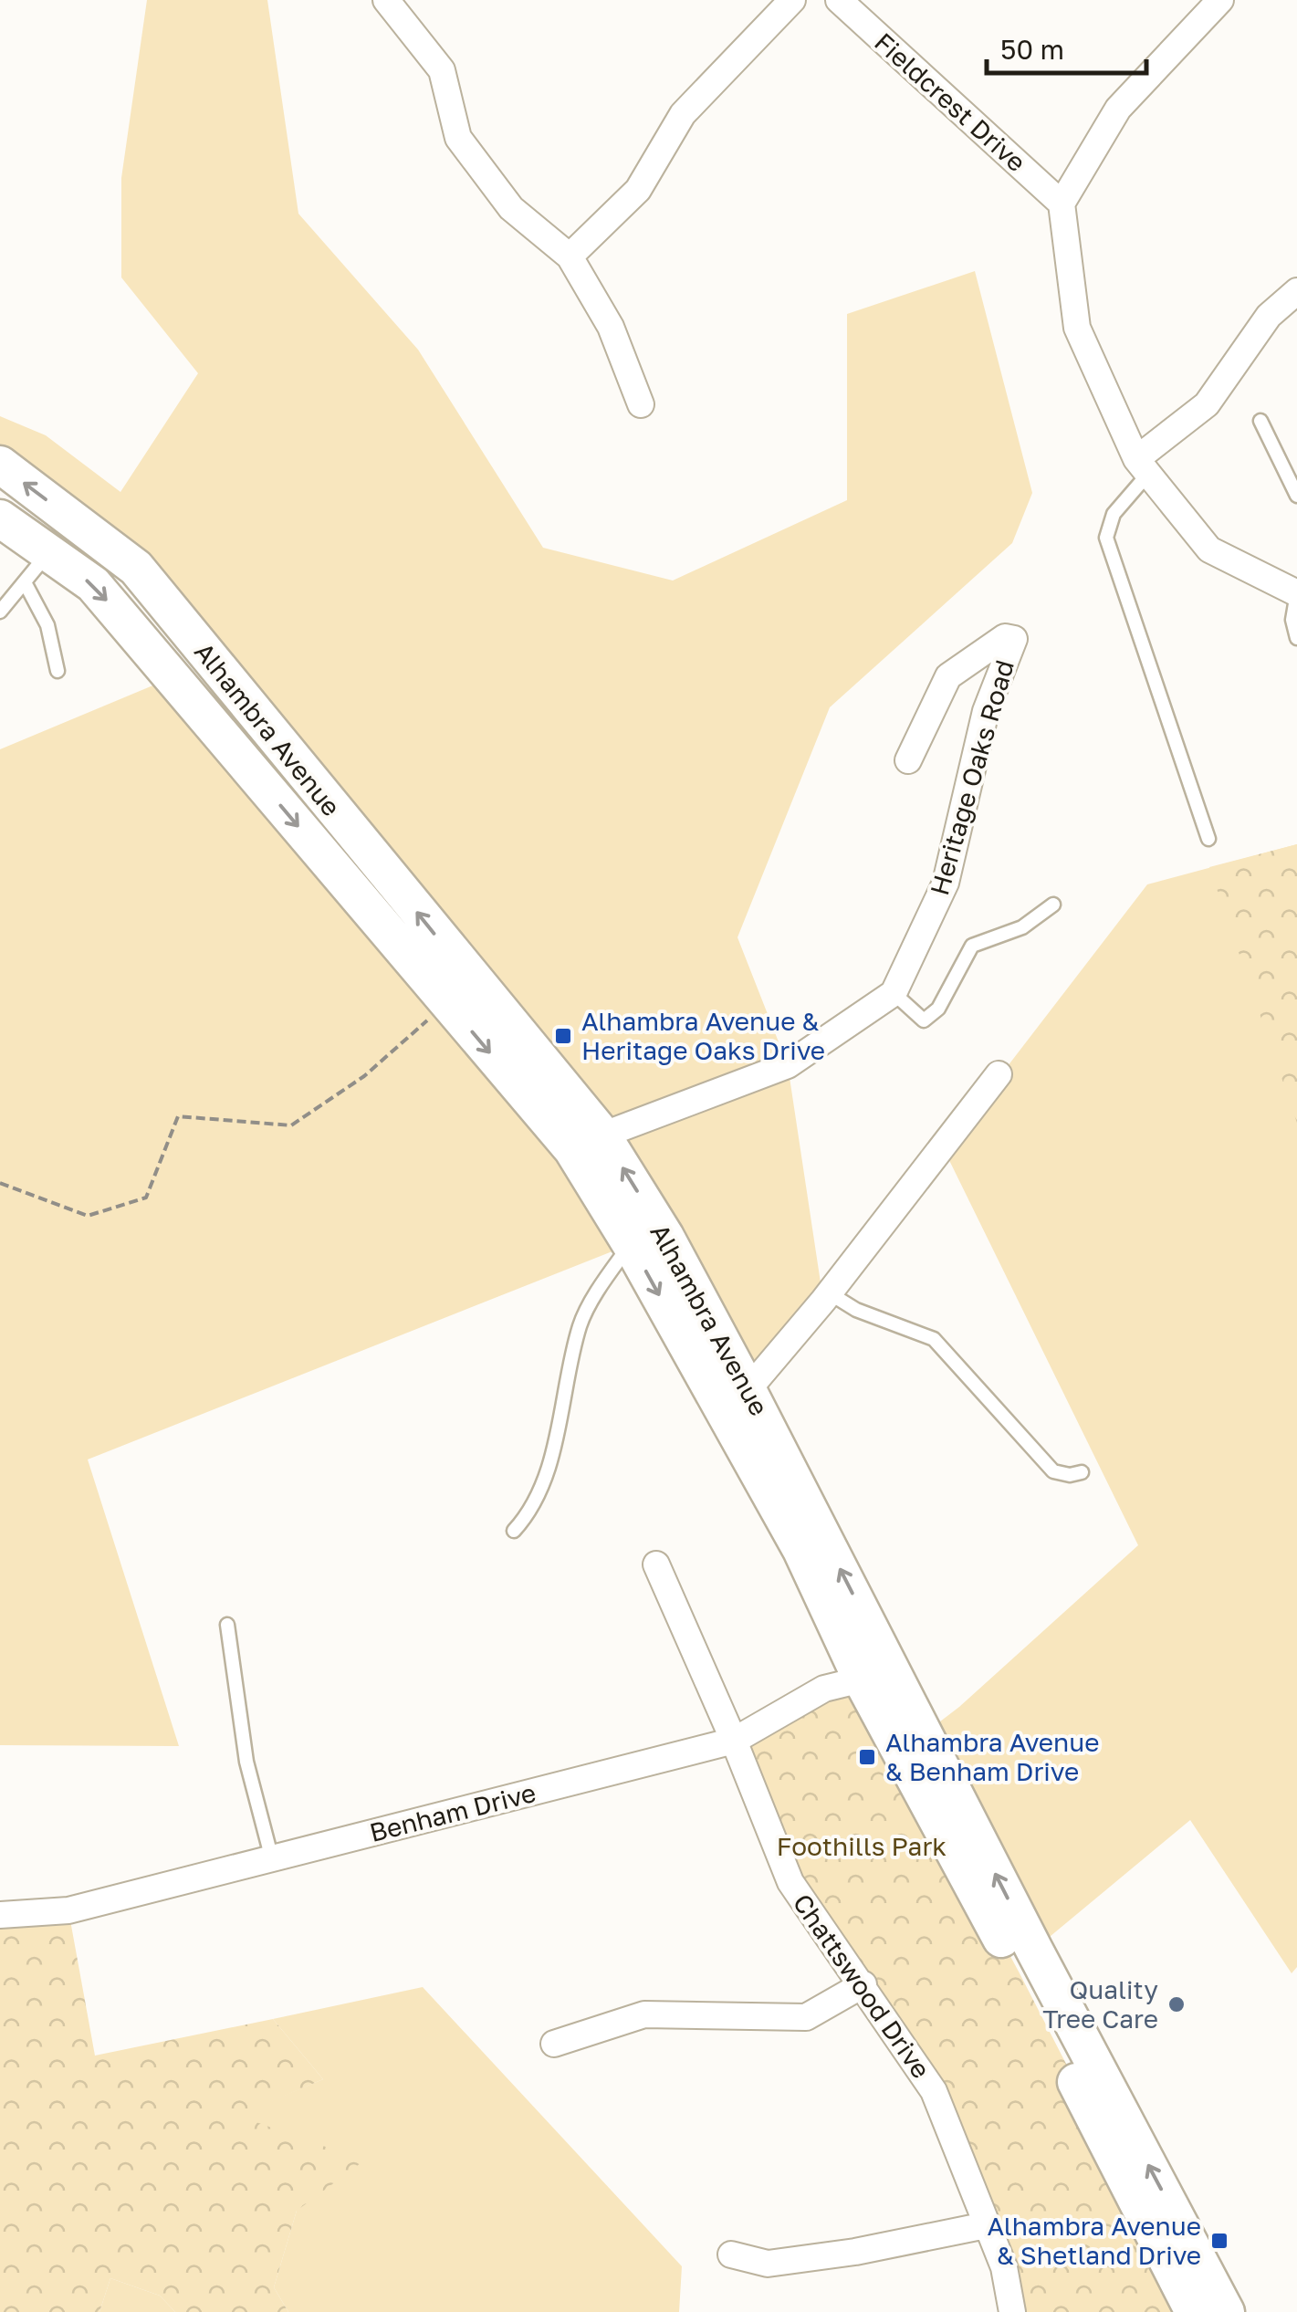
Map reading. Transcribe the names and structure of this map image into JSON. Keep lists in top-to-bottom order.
{
  "streets": {
    "main road": ["Alhambra Avenue"],
    "street": [
      "Fieldcrest Drive",
      "Heritage Oaks Road",
      "Benham Drive",
      "Chattswood Drive"
    ]
  },
  "crossings": [
    ["Alhambra Avenue", "Heritage Oaks Road"],
    ["Alhambra Avenue", "Benham Drive"],
    ["Benham Drive", "Chattswood Drive"]
  ],
  "parks": ["Foothills Park"],
  "places": {
    "transit": ["Alhambra Avenue & Heritage Oaks Drive", "Alhambra Avenue & Benham Drive", "Alhambra Avenue & Shetland Drive"],
    "other": ["Quality Tree Care"]
  },
  "scale_bar": "50 m"
}
